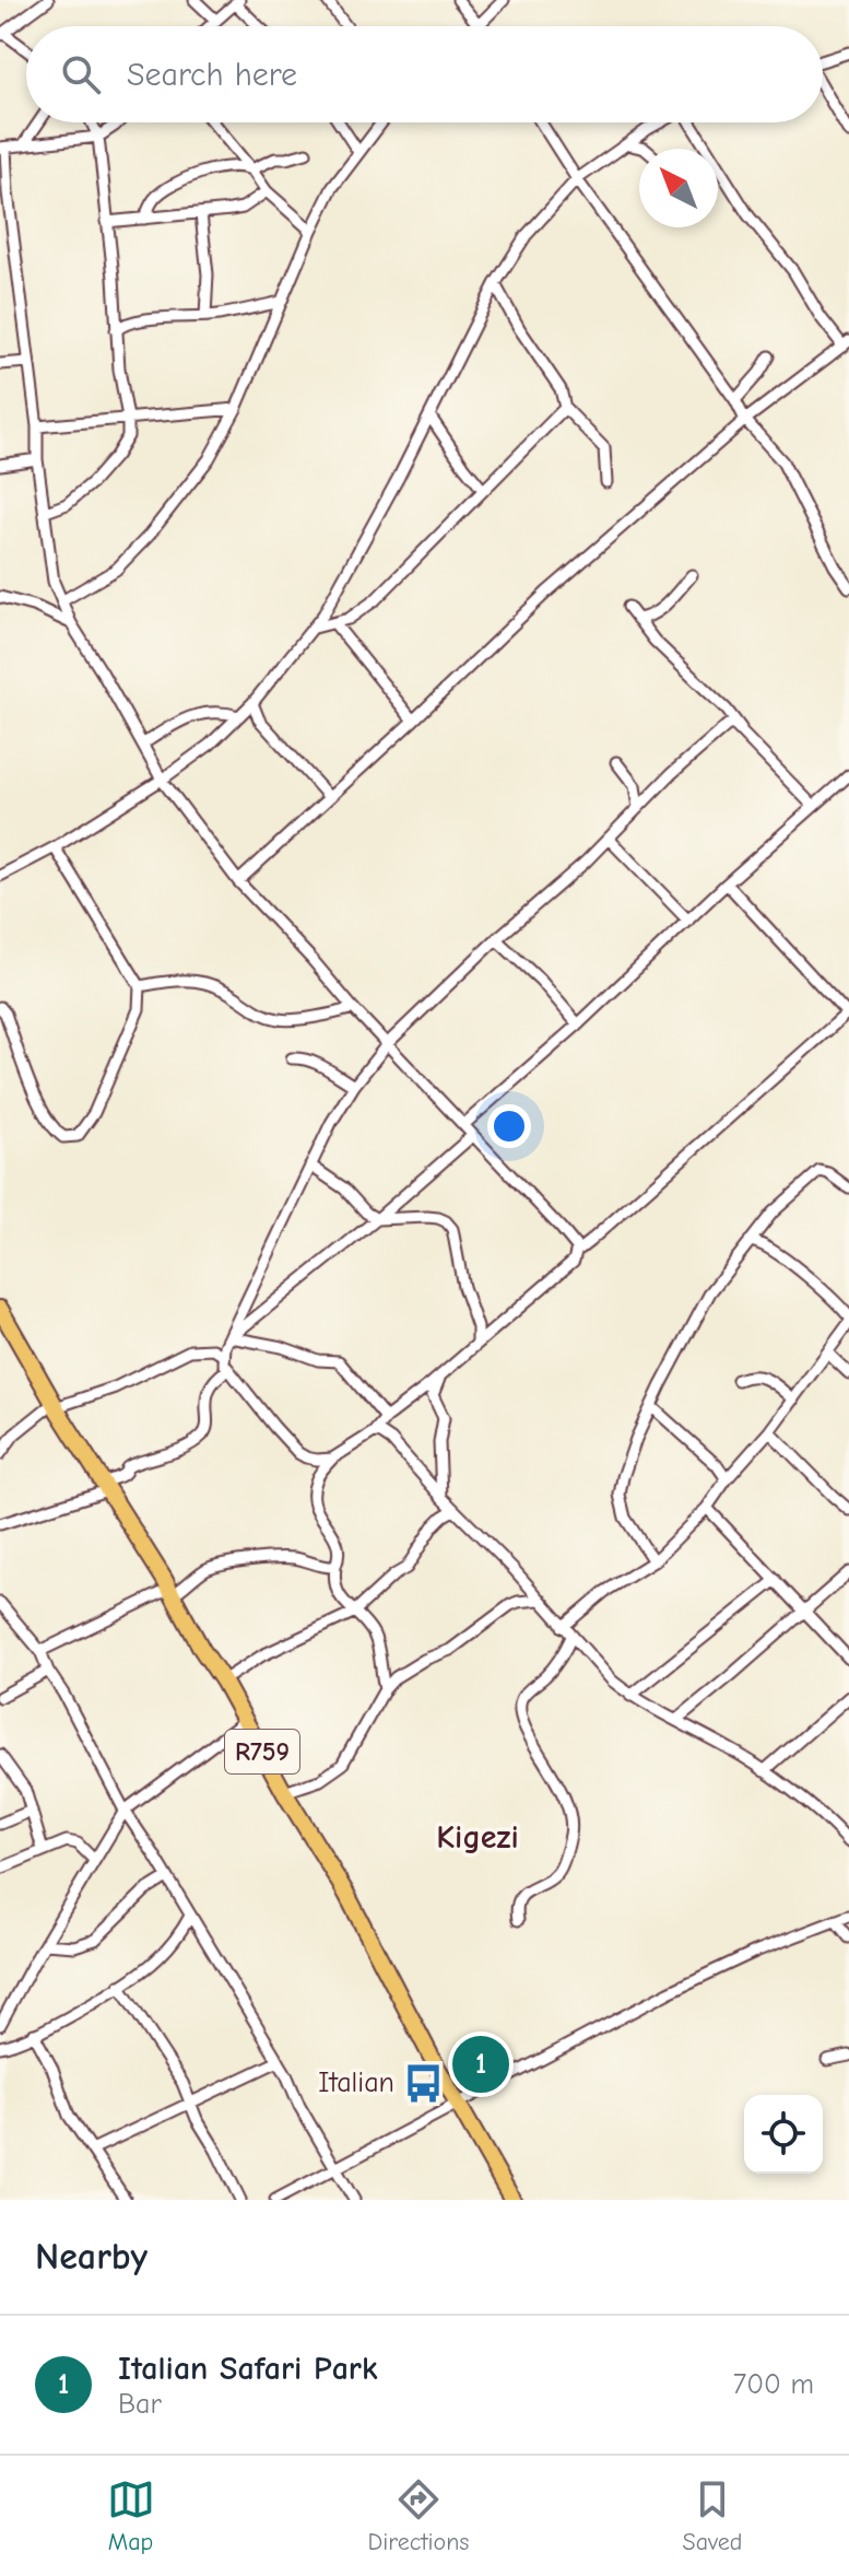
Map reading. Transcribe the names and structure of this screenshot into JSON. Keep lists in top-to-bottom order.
{
  "streets": {
    "main road": ["R759"]
  },
  "districts": ["Kigezi"],
  "places": {
    "bus stop": ["Italian"]
  },
  "north": "top left",
  "page": {
    "search": "Search here",
    "pins": "1",
    "heading": "Nearby",
    "list": [
      {
        "mark": "1",
        "name": "Italian Safari Park",
        "note": "Bar",
        "value": "700 m"
      }
    ],
    "nav": ["Map", "Directions", "Saved"]
  }
}
